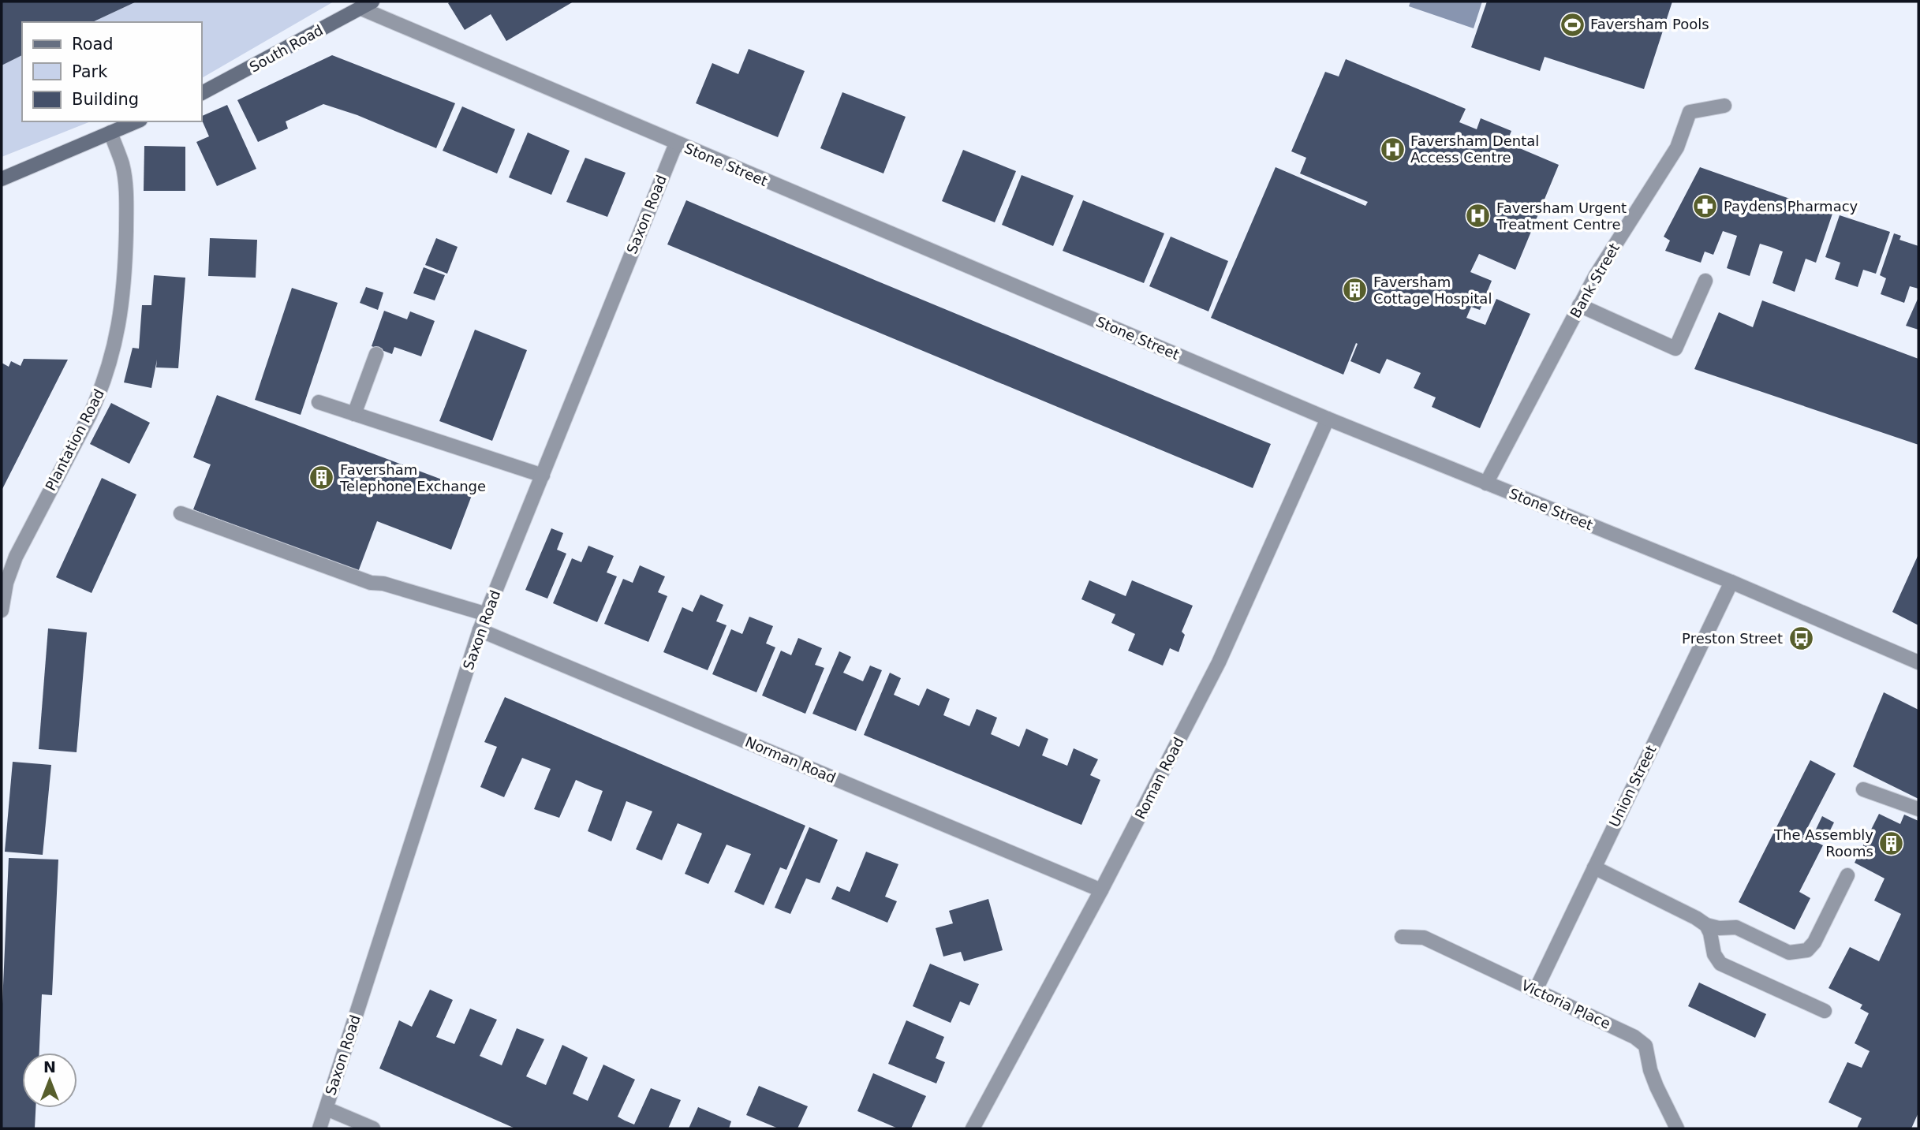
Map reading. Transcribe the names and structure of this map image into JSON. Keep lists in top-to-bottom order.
{
  "streets": {
    "main road": ["South Road"],
    "street": [
      "Stone Street",
      "Saxon Road",
      "Bank Street",
      "Plantation Road",
      "Norman Road",
      "Roman Road",
      "Union Street",
      "Victoria Place"
    ]
  },
  "crossings": [
    ["South Road", "Stone Street"],
    ["Stone Street", "Saxon Road"],
    ["Stone Street", "Bank Street"],
    ["Stone Street", "Roman Road"],
    ["Stone Street", "Union Street"],
    ["Saxon Road", "Norman Road"],
    ["Norman Road", "Roman Road"],
    ["Union Street", "Victoria Place"]
  ],
  "places": {
    "sports": ["Faversham Pools"],
    "hospital": ["Faversham Dental Access Centre", "Faversham Urgent Treatment Centre"],
    "pharmacy": ["Paydens Pharmacy"],
    "building": ["Faversham Cottage Hospital", "Faversham Telephone Exchange", "The Assembly Rooms"],
    "bus stop": ["Preston Street"]
  },
  "legend": ["Road", "Park", "Building"],
  "north": "top"
}
